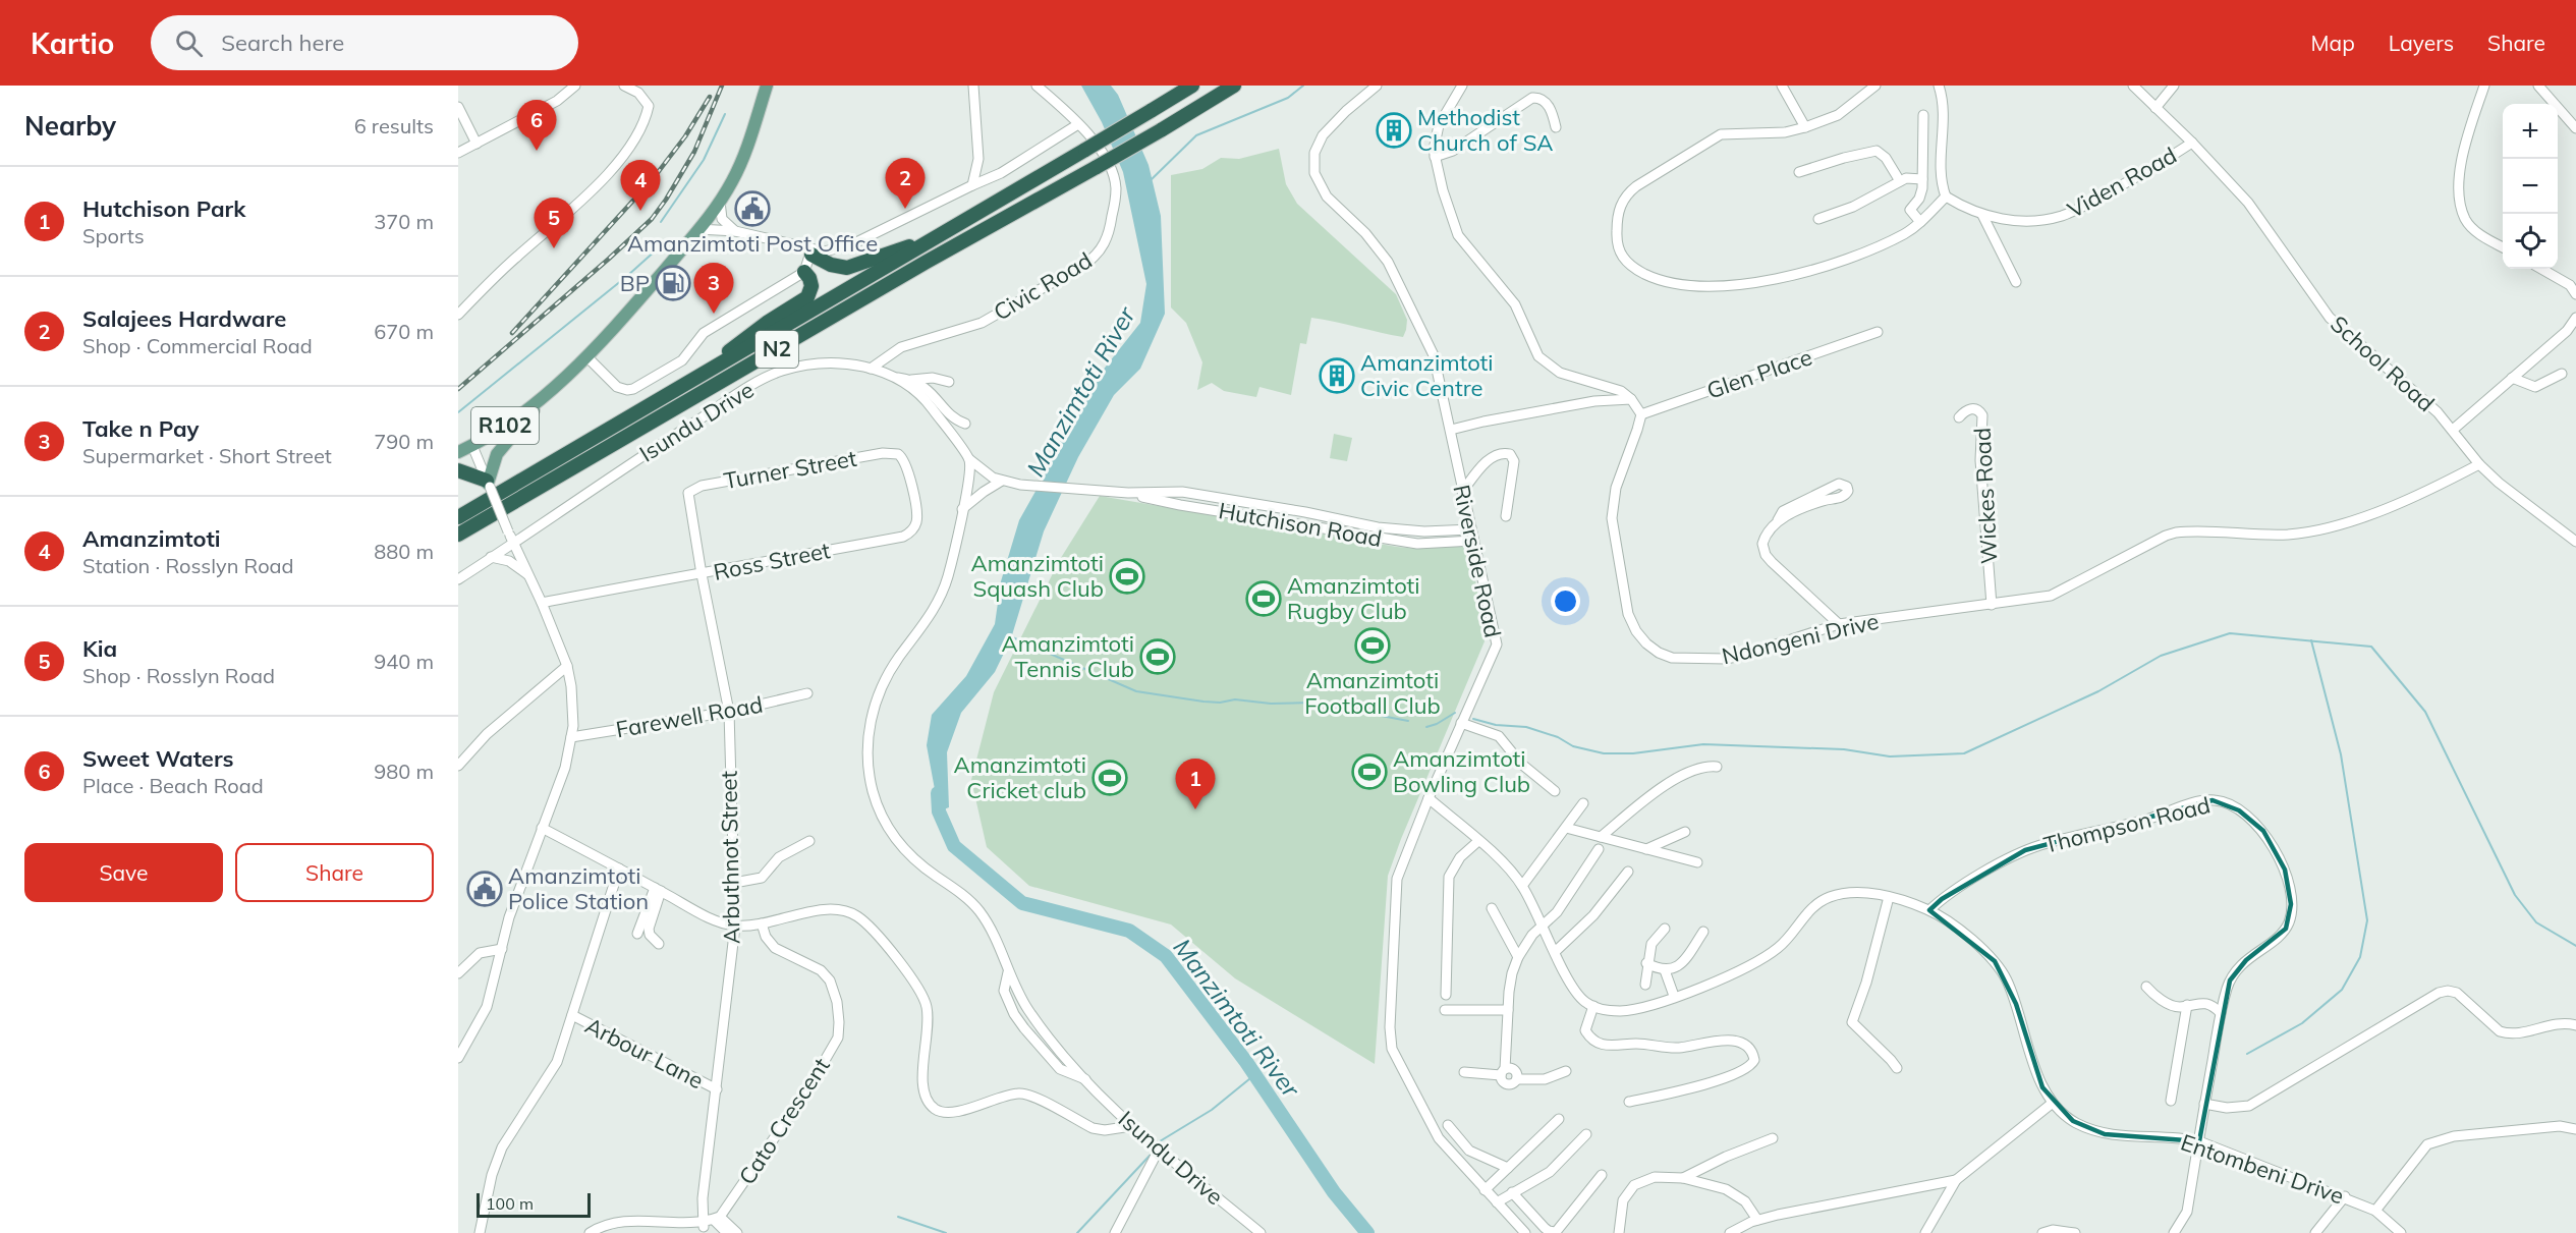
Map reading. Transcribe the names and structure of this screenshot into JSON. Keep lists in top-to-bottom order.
{
  "streets": {
    "highway": ["N2"],
    "main road": ["R102"],
    "street": [
      "Viden Road",
      "Civic Road",
      "School Road",
      "Glen Place",
      "Isundu Drive",
      "Turner Street",
      "Wickes Road",
      "Hutchison Road",
      "Ross Street",
      "Riverside Road",
      "Ndongeni Drive",
      "Farewell Road",
      "Thompson Road",
      "Arbuthnot Street",
      "Arbour Lane",
      "Cato Crescent",
      "Entombeni Drive"
    ]
  },
  "crossings": [
    ["Viden Road", "School Road"],
    ["Civic Road", "Isundu Drive"],
    ["School Road", "Ndongeni Drive"],
    ["Glen Place", "Ndongeni Drive"],
    ["Isundu Drive", "Hutchison Road"],
    ["Turner Street", "Ross Street"],
    ["Turner Street", "Arbuthnot Street"],
    ["Wickes Road", "Ndongeni Drive"],
    ["Hutchison Road", "Riverside Road"],
    ["Ross Street", "Arbuthnot Street"],
    ["Farewell Road", "Arbuthnot Street"],
    ["Thompson Road", "Entombeni Drive"],
    ["Arbuthnot Street", "Arbour Lane"],
    ["Arbuthnot Street", "Cato Crescent"]
  ],
  "water": ["Manzimtoti River"],
  "places": {
    "building": ["Methodist Church of SA", "Amanzimtoti Civic Centre"],
    "public building": ["Amanzimtoti Post Office", "Amanzimtoti Police Station"],
    "fuel station": ["BP"],
    "sports": [
      "Amanzimtoti Squash Club",
      "Amanzimtoti Rugby Club",
      "Amanzimtoti Football Club",
      "Amanzimtoti Tennis Club",
      "Amanzimtoti Bowling Club",
      "Amanzimtoti Cricket club"
    ]
  },
  "scale_bar": "100 m",
  "page": {
    "header": "Kartio",
    "search": "Search here",
    "nav": ["Map", "Layers", "Share"],
    "heading": ["Nearby", "6 results"],
    "pins": [
      "6",
      "2",
      "4",
      "5",
      "3",
      "1"
    ],
    "map_buttons": ["+", "−"],
    "list": [
      {
        "mark": "1",
        "name": "Hutchison Park",
        "note": "Sports",
        "value": "370 m"
      },
      {
        "mark": "2",
        "name": "Salajees Hardware",
        "note": "Shop · Commercial Road",
        "value": "670 m"
      },
      {
        "mark": "3",
        "name": "Take n Pay",
        "note": "Supermarket · Short Street",
        "value": "790 m"
      },
      {
        "mark": "4",
        "name": "Amanzimtoti",
        "note": "Station · Rosslyn Road",
        "value": "880 m"
      },
      {
        "mark": "5",
        "name": "Kia",
        "note": "Shop · Rosslyn Road",
        "value": "940 m"
      },
      {
        "mark": "6",
        "name": "Sweet Waters",
        "note": "Place · Beach Road",
        "value": "980 m"
      }
    ],
    "buttons": ["Save", "Share"],
    "scale": "100 m"
  }
}
